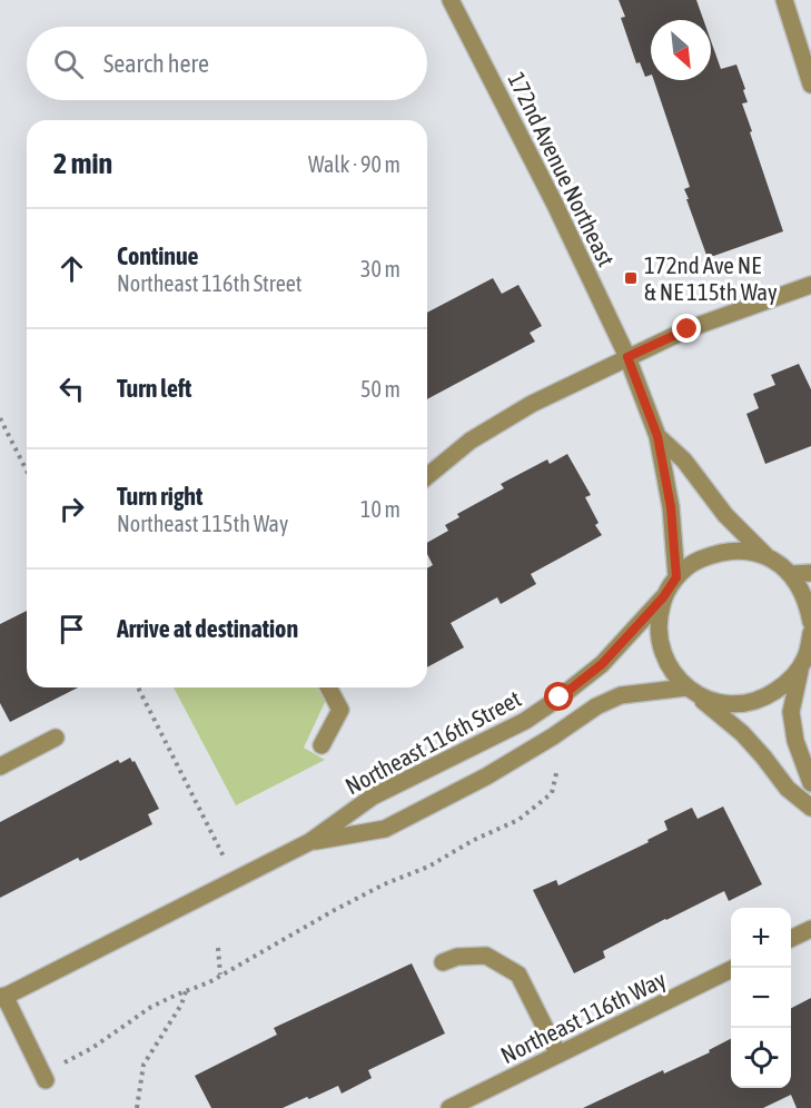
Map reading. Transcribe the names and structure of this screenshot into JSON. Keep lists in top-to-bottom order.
{
  "streets": {
    "street": ["172nd Avenue Northeast", "Northeast 116th Street", "Northeast 116th Way"]
  },
  "crossings": [
    ["172nd Avenue Northeast", "Northeast 116th Street"]
  ],
  "places": {
    "transit": ["172nd Ave NE & NE 115th Way"]
  },
  "north": "bottom right",
  "page": {
    "search": "Search here",
    "heading": ["2 min", "Walk · 90 m"],
    "list": [
      ["Continue", "Northeast 116th Street", "30 m"],
      ["Turn left", "50 m"],
      ["Turn right", "Northeast 115th Way", "10 m"],
      "Arrive at destination"
    ],
    "map_buttons": ["+", "−"]
  }
}
